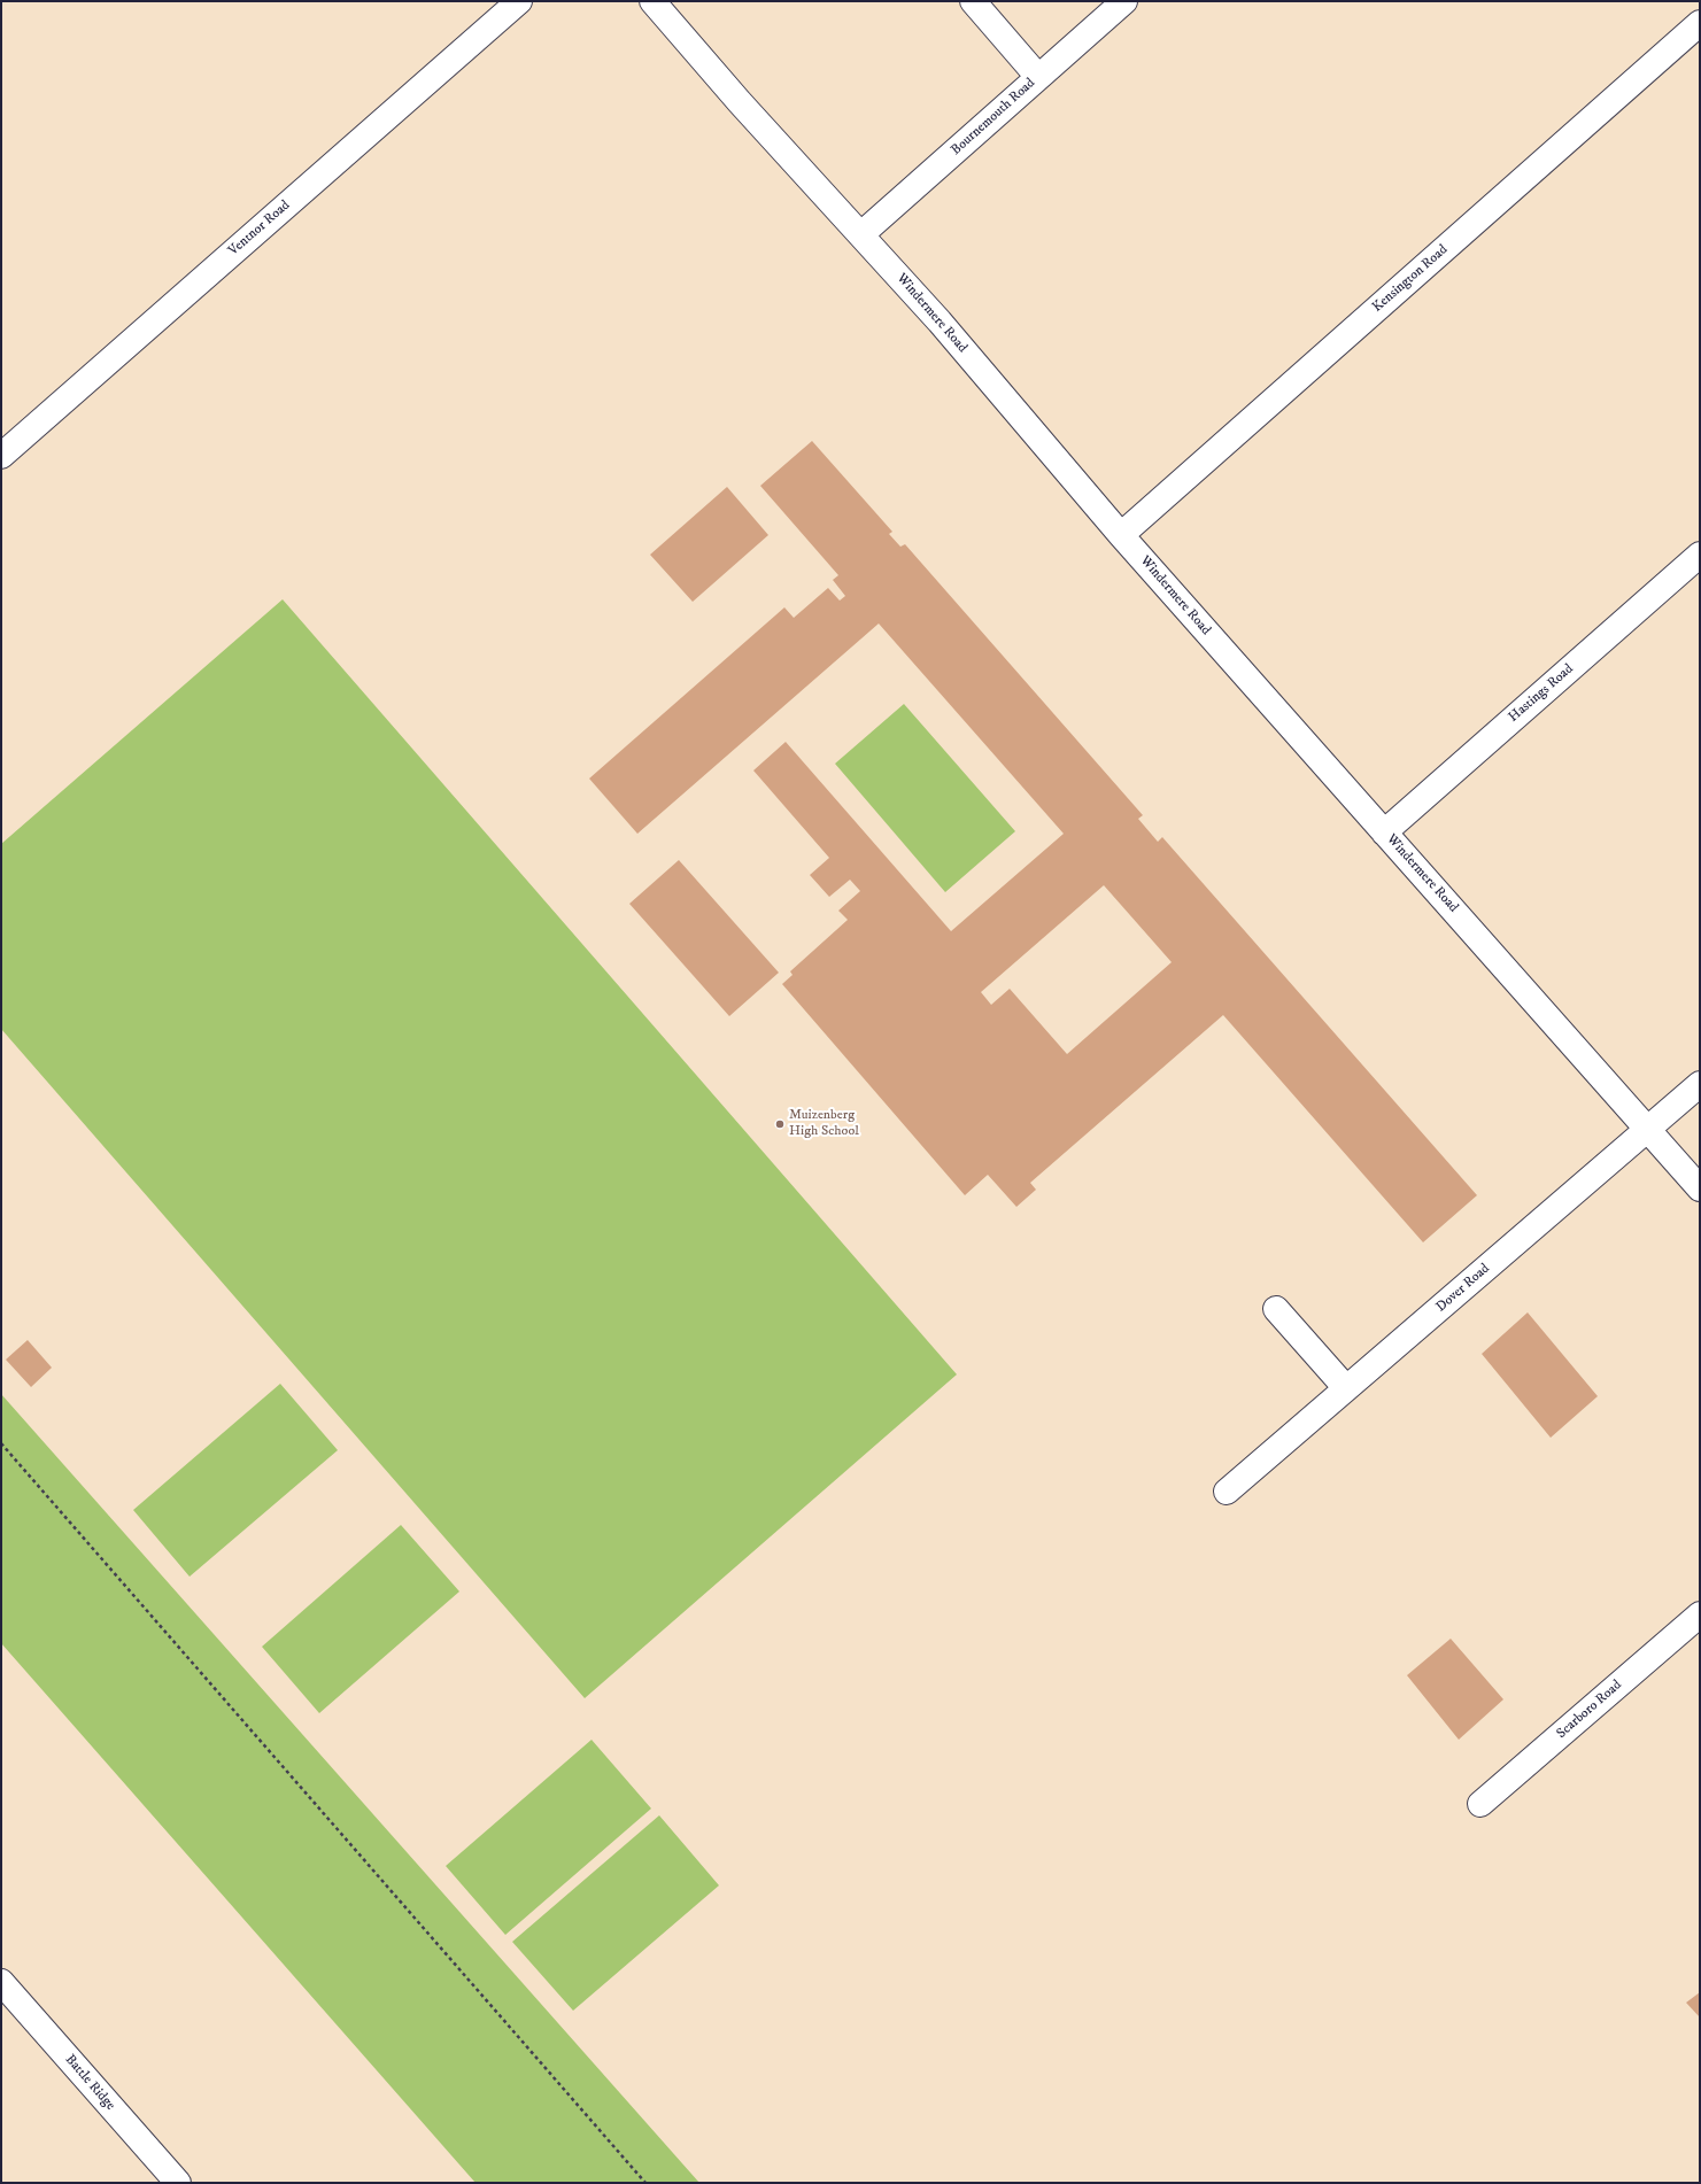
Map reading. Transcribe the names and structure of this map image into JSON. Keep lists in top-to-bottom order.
{
  "streets": {
    "street": [
      "Bournemouth Road",
      "Ventnor Road",
      "Kensington Road",
      "Windermere Road",
      "Hastings Road",
      "Dover Road",
      "Scarboro Road",
      "Battle Ridge"
    ]
  },
  "crossings": [
    ["Bournemouth Road", "Windermere Road"],
    ["Kensington Road", "Windermere Road"],
    ["Windermere Road", "Hastings Road"],
    ["Windermere Road", "Dover Road"]
  ],
  "places": ["Muizenberg High School"]
}
